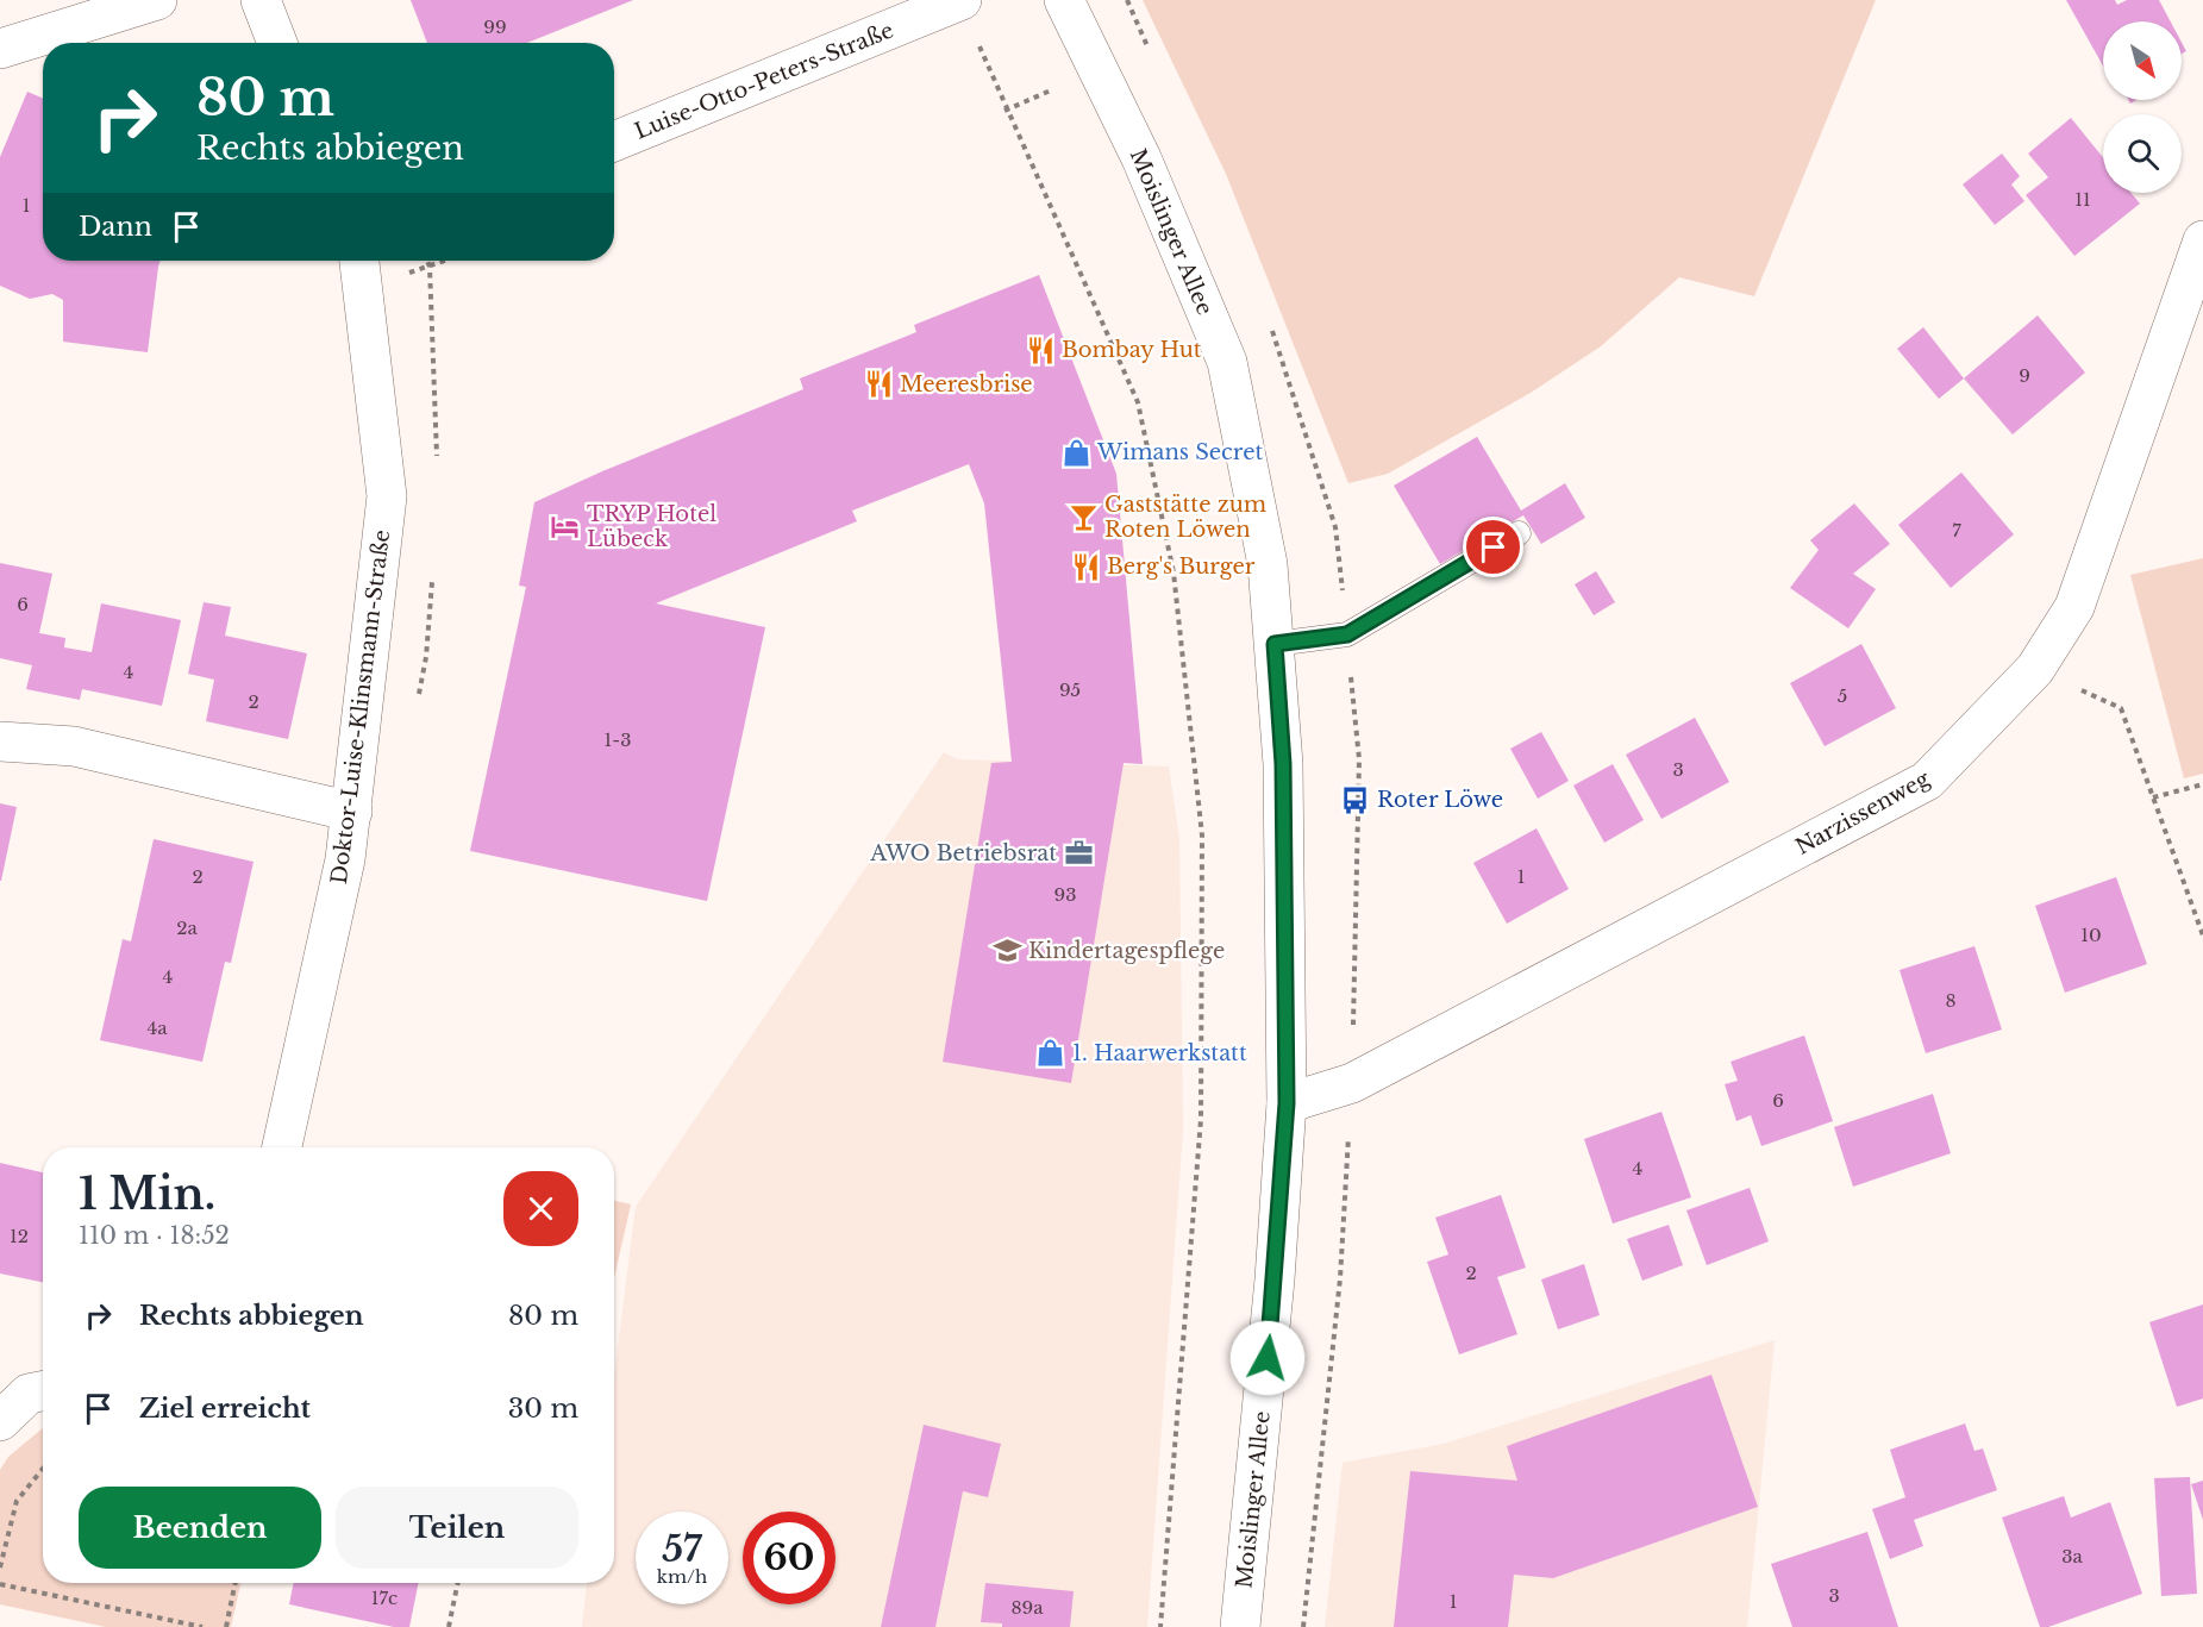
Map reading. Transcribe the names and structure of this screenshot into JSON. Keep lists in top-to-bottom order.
{
  "streets": {
    "street": [
      "Luise-Otto-Peters-Straße",
      "Moislinger Allee",
      "Doktor-Luise-Klinsmann-Straße",
      "Narzissenweg"
    ]
  },
  "crossings": [
    ["Moislinger Allee", "Narzissenweg"]
  ],
  "places": {
    "restaurant": ["Bombay Hut", "Meeresbrise", "Berg's Burger"],
    "shop": ["Wimans Secret", "1. Haarwerkstatt"],
    "bar": ["Gaststätte zum Roten Löwen"],
    "hotel": ["TRYP Hotel Lübeck"],
    "bus stop": ["Roter Löwe"],
    "office": ["AWO Betriebsrat"],
    "school or university": ["Kindertagespflege"]
  },
  "house_numbers": [
    "99",
    "11",
    "1",
    "9",
    "7",
    "6",
    "4",
    "95",
    "5",
    "2",
    "1-3",
    "3",
    "2",
    "1",
    "93",
    "2a",
    "10",
    "4",
    "8",
    "4a",
    "6",
    "4",
    "12",
    "2",
    "3a",
    "3",
    "17c",
    "1",
    "89a"
  ],
  "north": "bottom right",
  "page": {
    "turn": ["80 m", "Rechts abbiegen"],
    "then": "Dann",
    "heading": ["1 Min.", "110 m · 18:52"],
    "list": [
      {
        "name": "Rechts abbiegen",
        "value": "80 m"
      },
      {
        "name": "Ziel erreicht",
        "value": "30 m"
      }
    ],
    "buttons": ["Beenden", "Teilen"],
    "speed": "57 km/h",
    "limit": "60"
  }
}
